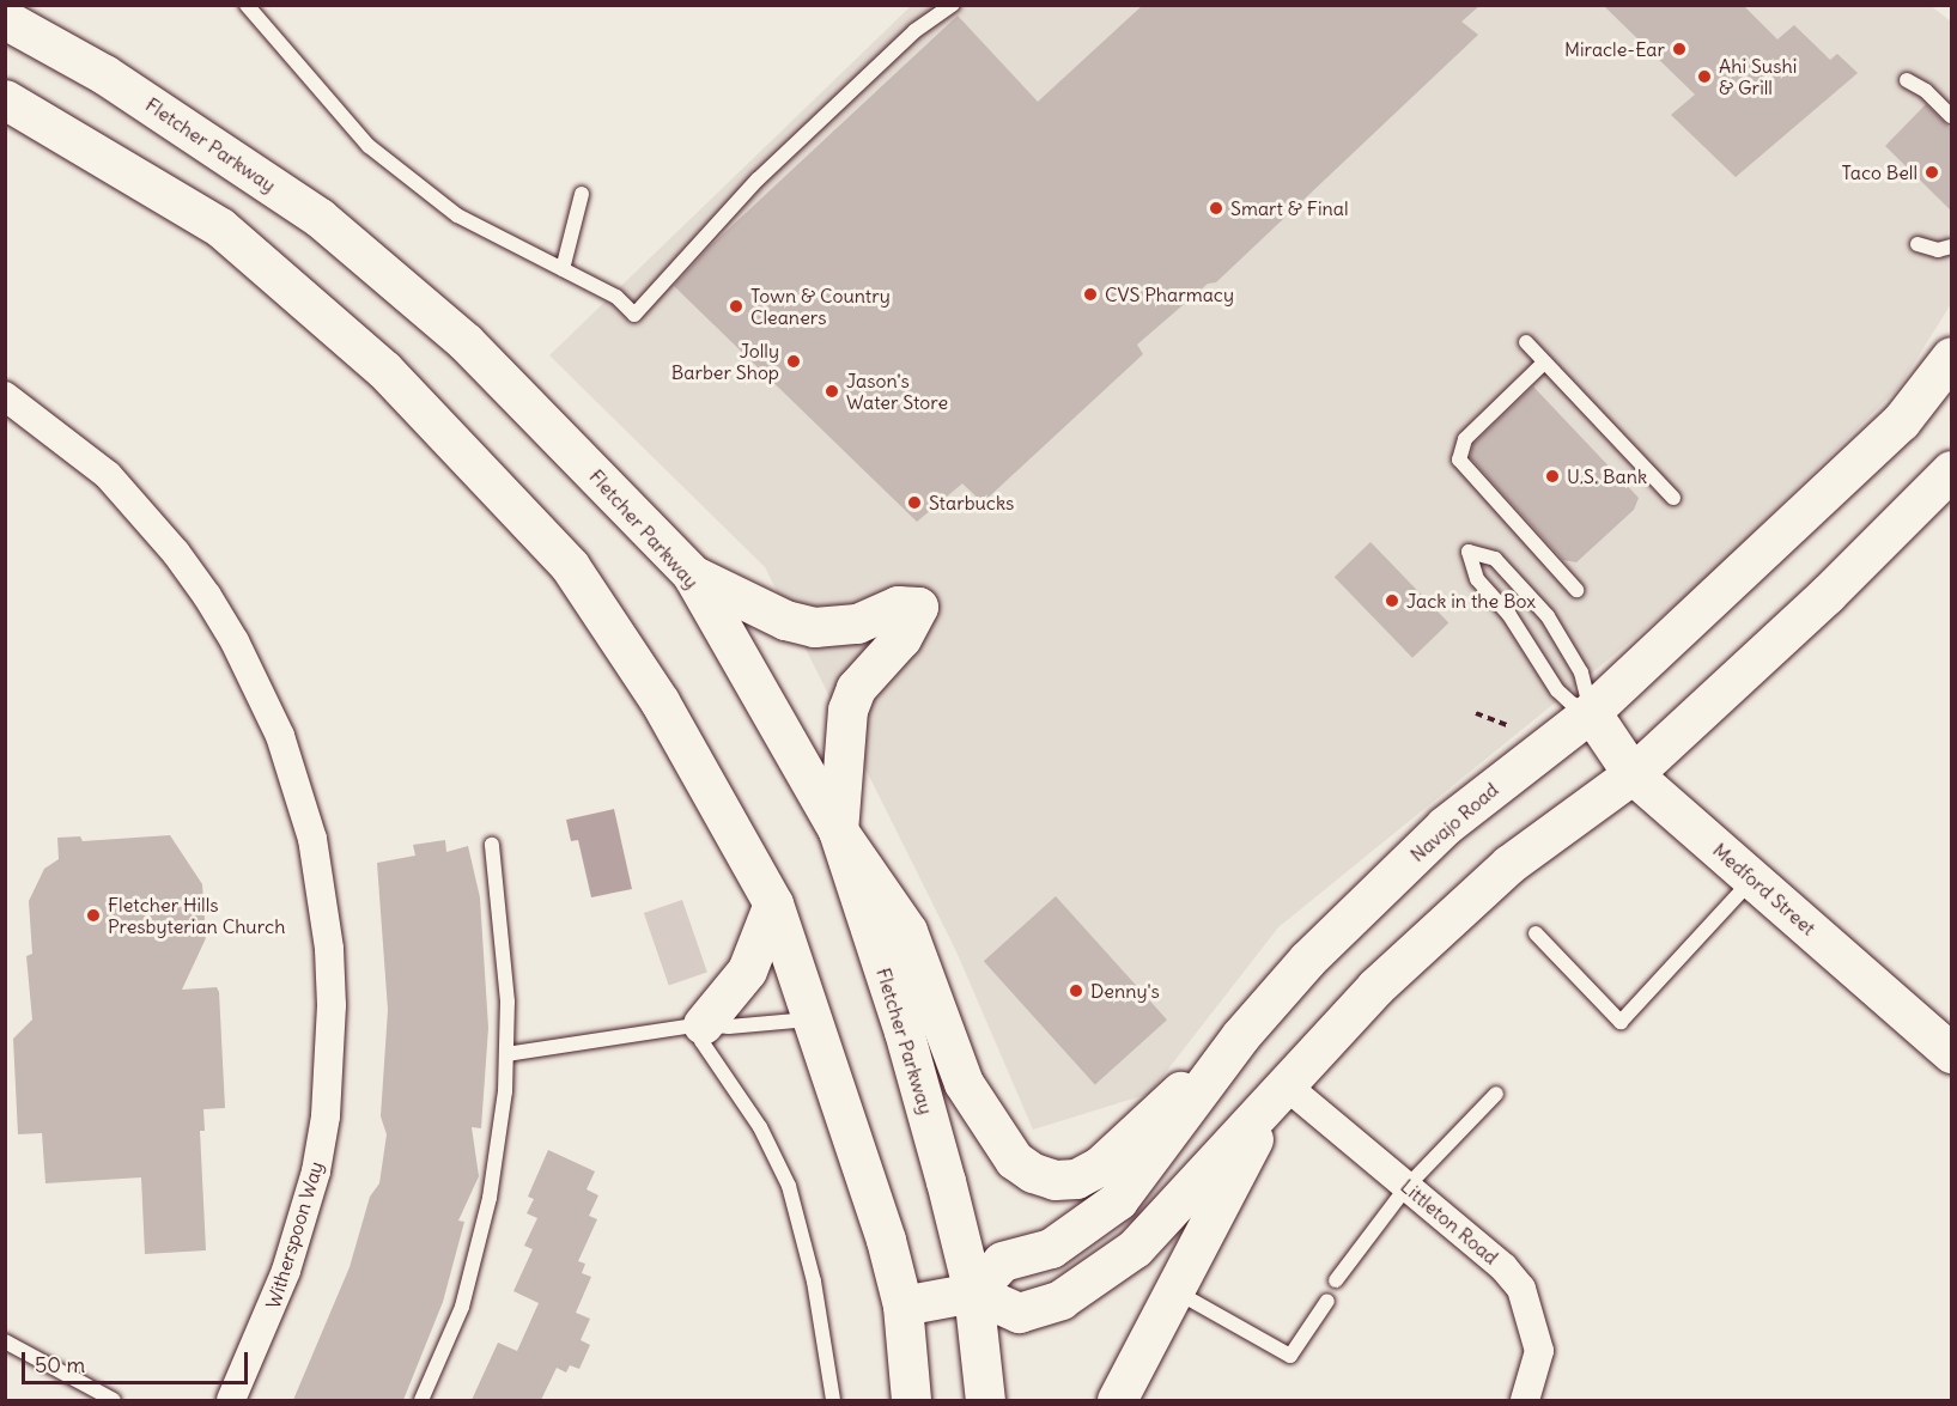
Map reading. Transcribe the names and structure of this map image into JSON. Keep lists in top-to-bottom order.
{
  "streets": {
    "main road": ["Fletcher Parkway", "Navajo Road", "Medford Street"],
    "street": ["Littleton Road", "Witherspoon Way"]
  },
  "crossings": [
    ["Fletcher Parkway", "Navajo Road"],
    ["Navajo Road", "Medford Street"]
  ],
  "places": [
    "Miracle-Ear",
    "Ahi Sushi & Grill",
    "Taco Bell",
    "Smart & Final",
    "CVS Pharmacy",
    "Town & Country Cleaners",
    "Jolly Barber Shop",
    "Jason's Water Store",
    "U.S. Bank",
    "Starbucks",
    "Jack in the Box",
    "Fletcher Hills Presbyterian Church",
    "Denny's"
  ],
  "scale_bar": "50 m"
}
